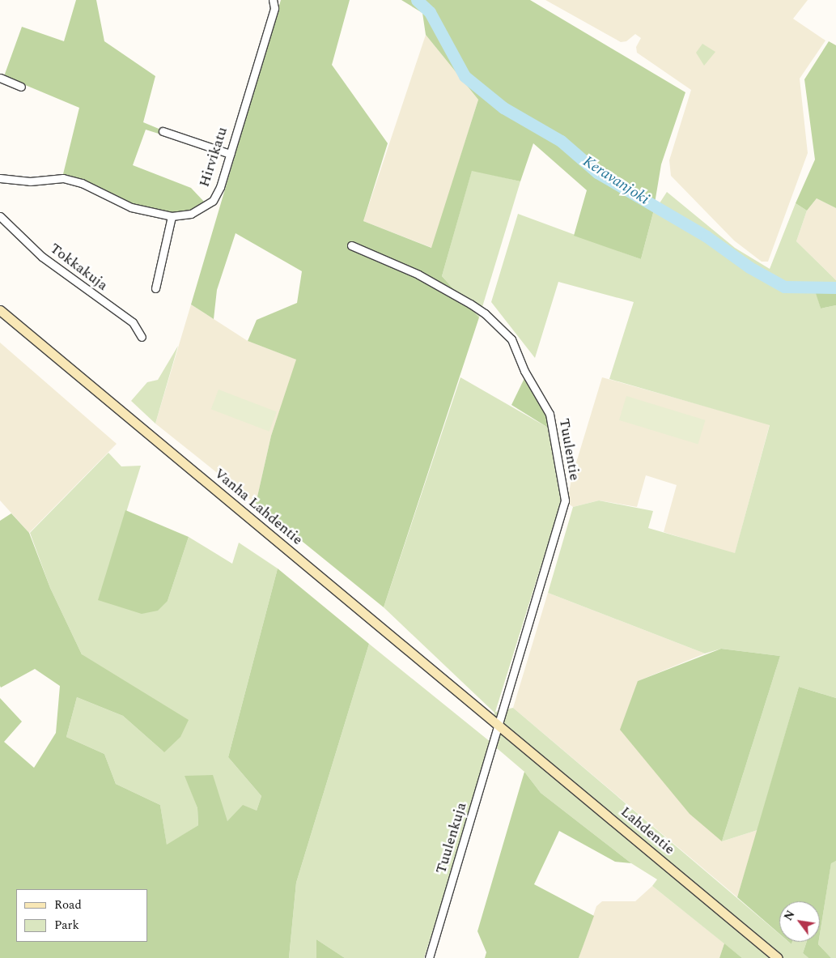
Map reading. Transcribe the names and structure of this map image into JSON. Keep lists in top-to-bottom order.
{
  "streets": {
    "main road": ["Vanha Lahdentie", "Lahdentie"],
    "street": [
      "Hirvikatu",
      "Tokkakuja",
      "Tuulentie",
      "Tuulenkuja"
    ]
  },
  "crossings": [
    ["Tuulentie", "Vanha Lahdentie"],
    ["Tuulentie", "Lahdentie"],
    ["Tuulentie", "Tuulenkuja"],
    ["Vanha Lahdentie", "Lahdentie"],
    ["Vanha Lahdentie", "Tuulenkuja"],
    ["Lahdentie", "Tuulenkuja"]
  ],
  "water": ["Keravanjoki"],
  "legend": ["Road", "Park"],
  "north": "top left"
}
